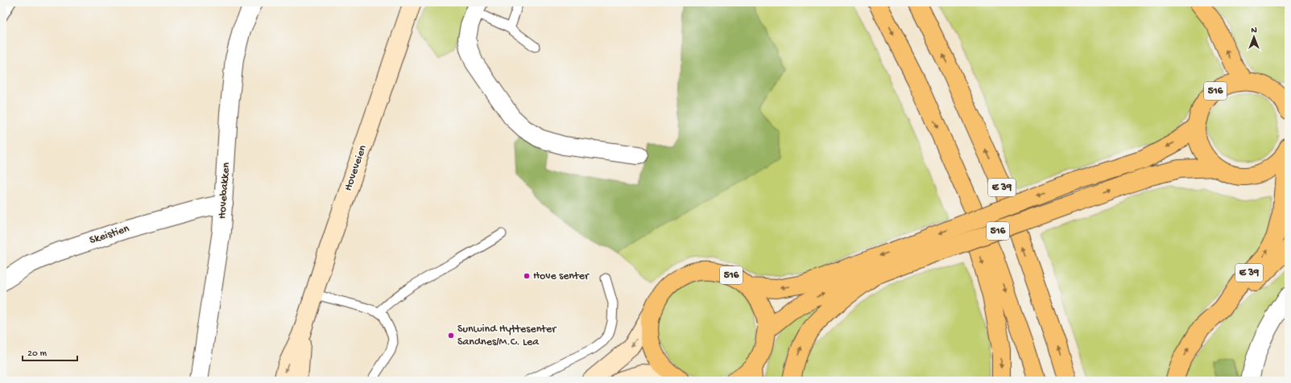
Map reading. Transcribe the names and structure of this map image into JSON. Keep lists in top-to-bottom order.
{
  "streets": {
    "main road": ["516", "Hoveveien", "E 39"],
    "street": ["Hovebakken", "Skeistien"]
  },
  "crossings": [
    ["516", "E 39"],
    ["Hovebakken", "Skeistien"]
  ],
  "places": ["Hove senter", "Sunwind Hyttesenter Sandnes/M.C. Lea"],
  "scale_bar": "20 m",
  "north": "top"
}
